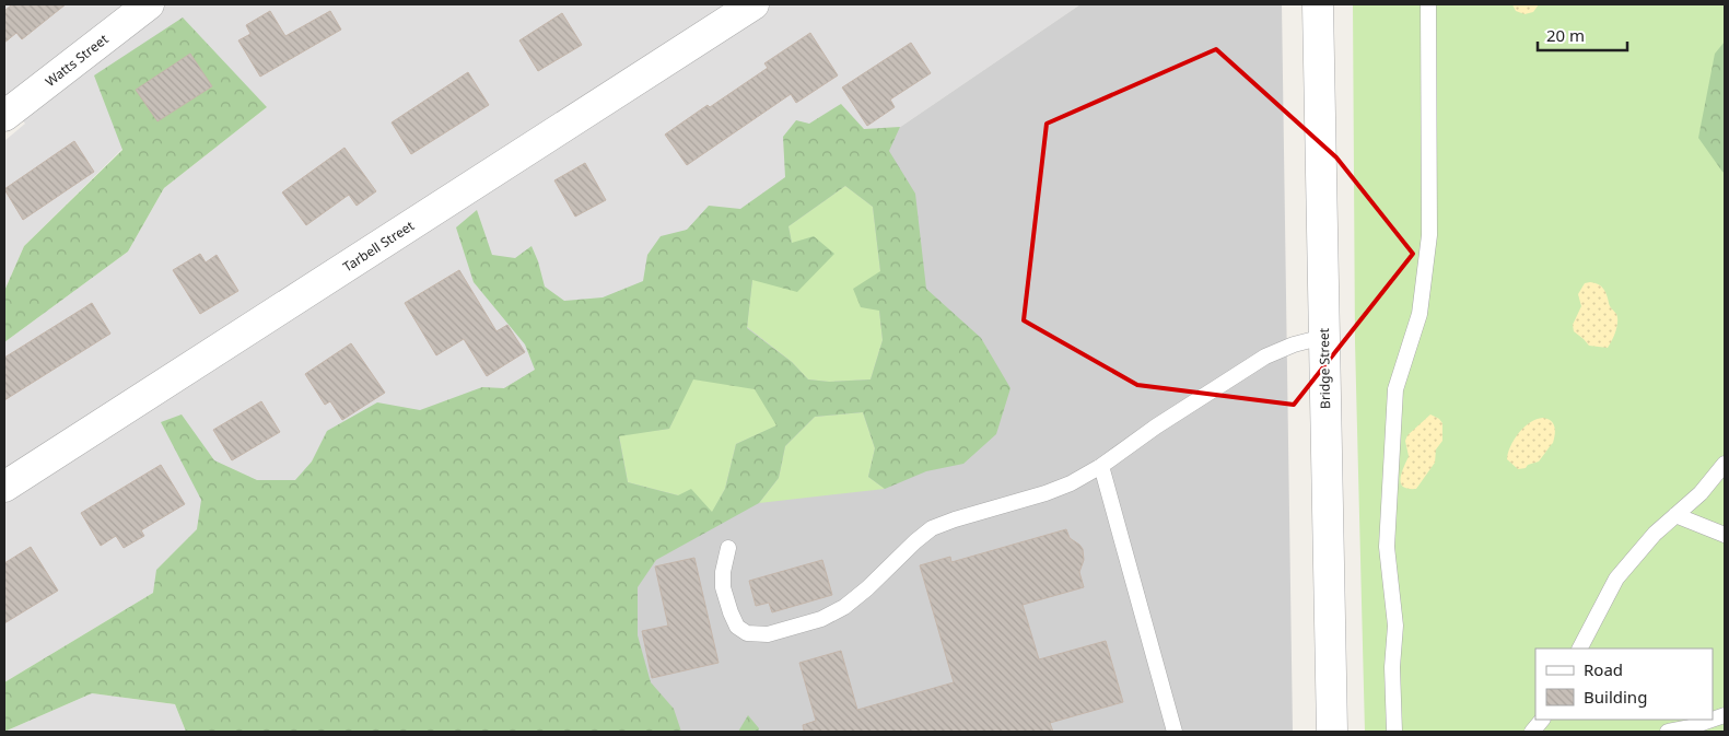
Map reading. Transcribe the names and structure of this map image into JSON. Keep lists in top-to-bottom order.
{
  "streets": {
    "street": ["Watts Street", "Tarbell Street", "Bridge Street"]
  },
  "legend": ["Road", "Building"],
  "scale_bar": "20 m"
}
